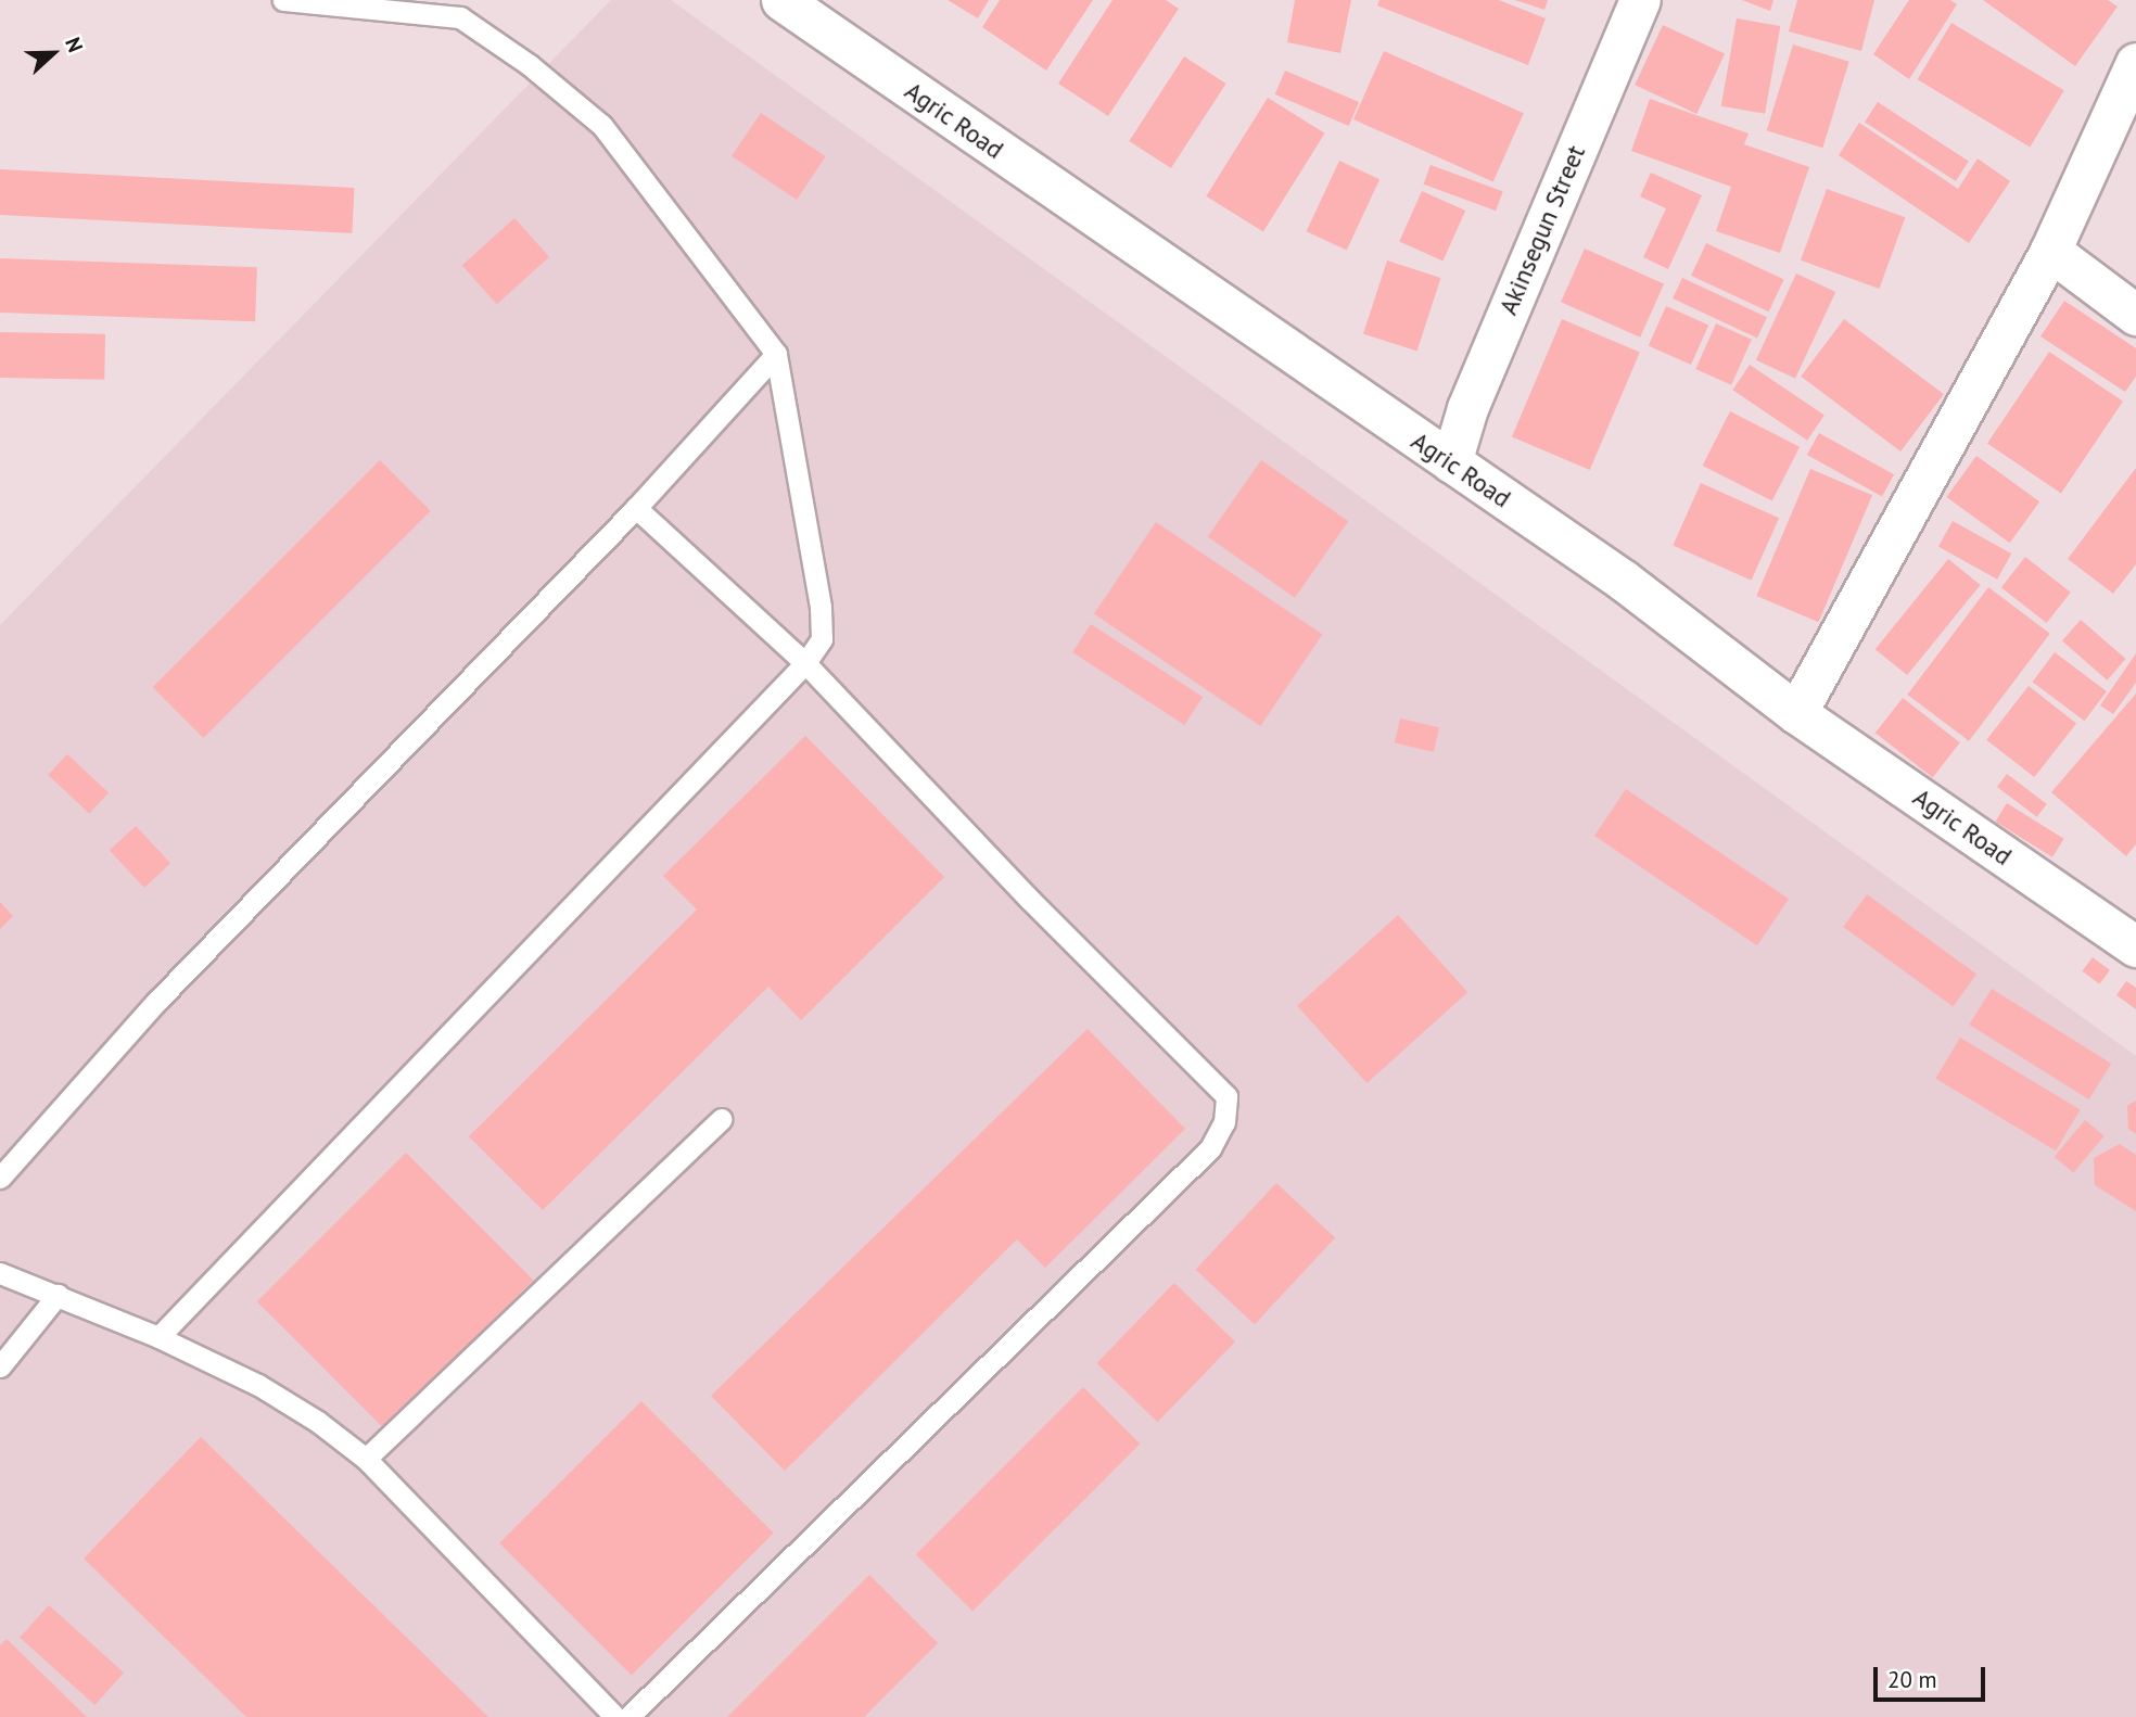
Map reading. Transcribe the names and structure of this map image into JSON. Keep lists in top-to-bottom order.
{
  "streets": {
    "street": ["Agric Road", "Akinsegun Street"]
  },
  "crossings": [
    ["Agric Road", "Akinsegun Street"]
  ],
  "scale_bar": "20 m",
  "north": "right"
}
